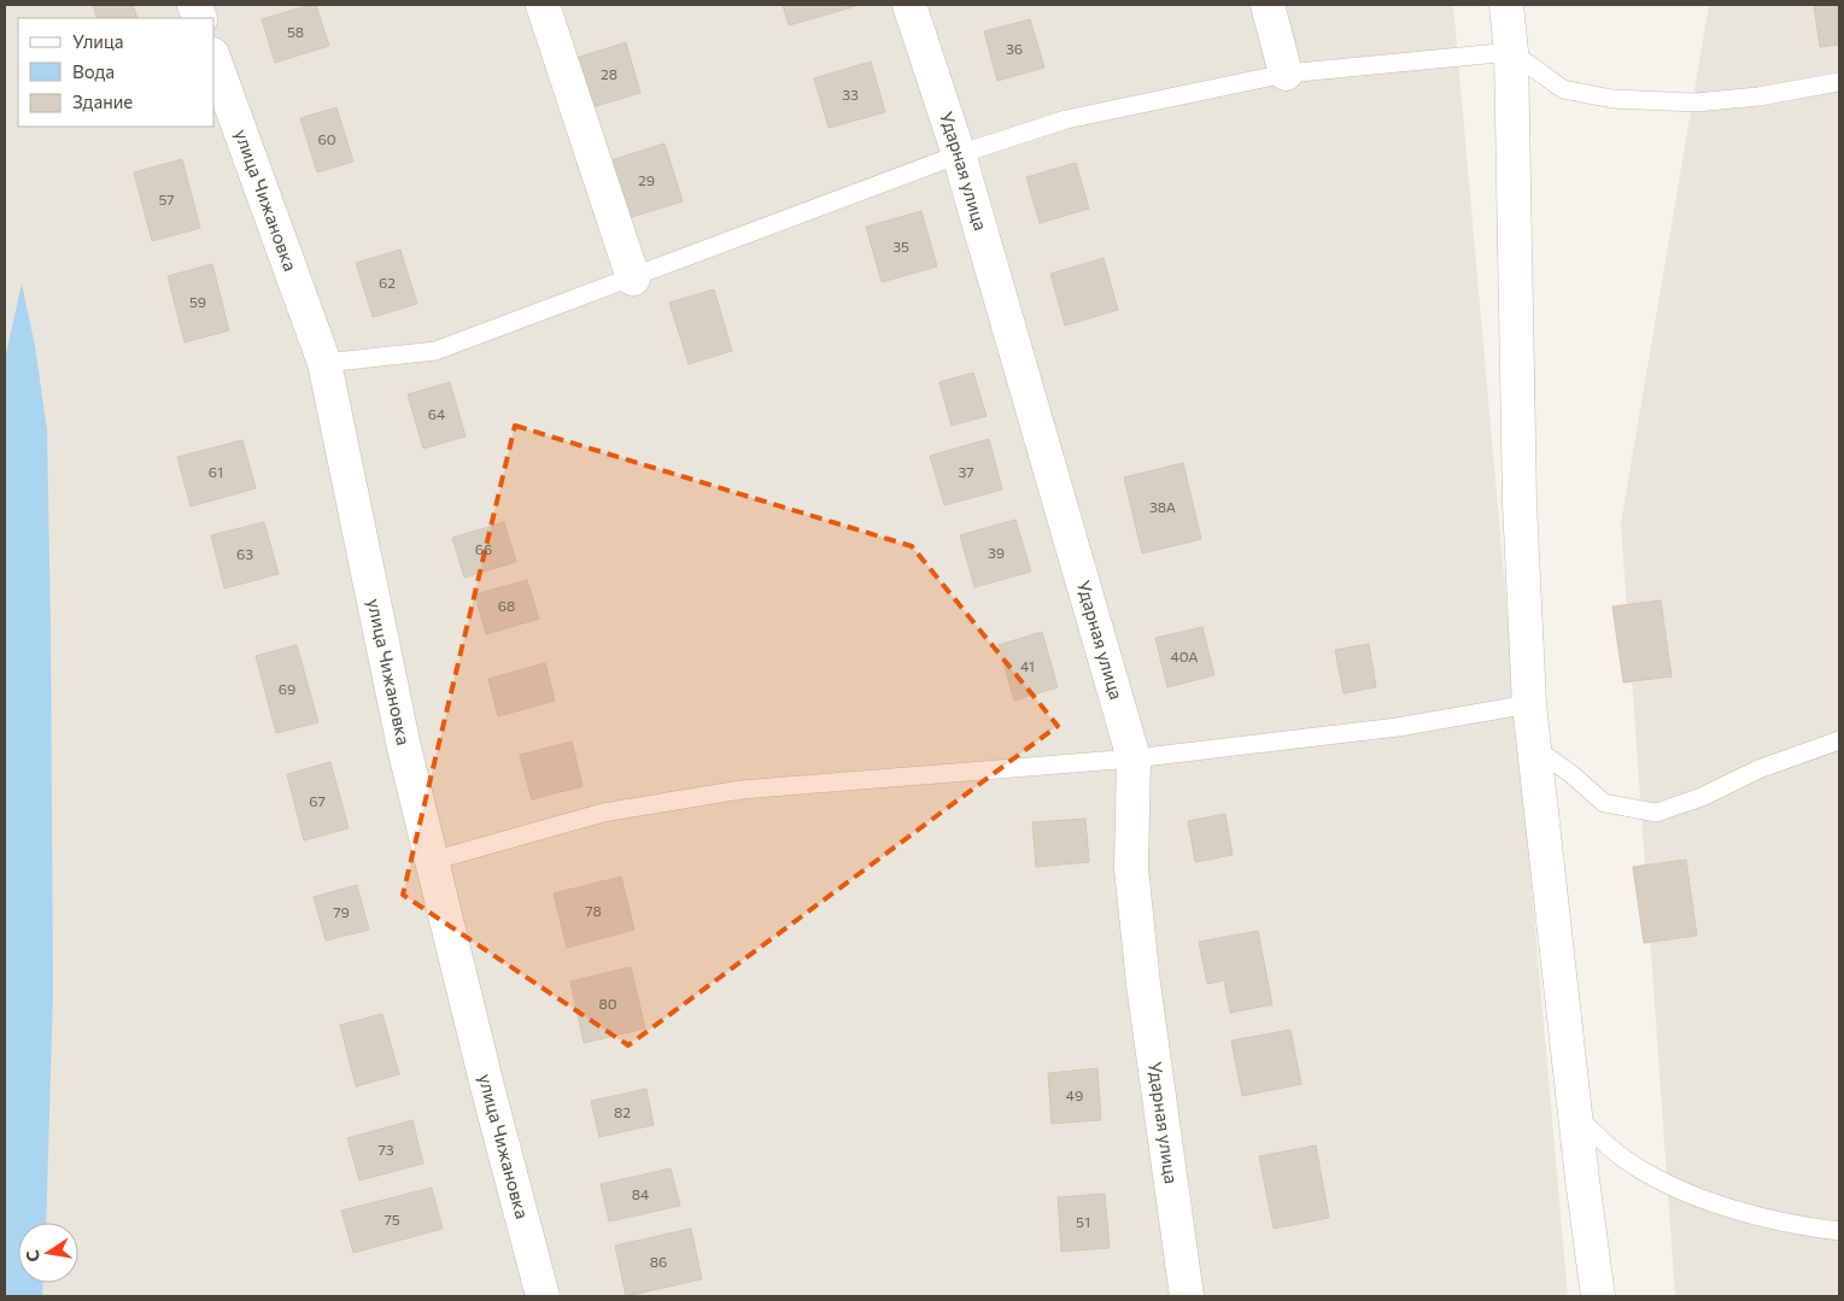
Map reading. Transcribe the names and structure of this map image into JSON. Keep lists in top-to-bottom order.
{
  "streets": {
    "street": ["Ударная улица", "улица Чижановка"]
  },
  "house_numbers": [
    "58",
    "36",
    "28",
    "33",
    "60",
    "29",
    "57",
    "35",
    "62",
    "59",
    "64",
    "61",
    "37",
    "38А",
    "66",
    "39",
    "63",
    "68",
    "40А",
    "41",
    "69",
    "67",
    "78",
    "79",
    "80",
    "49",
    "82",
    "73",
    "84",
    "75",
    "51",
    "86"
  ],
  "legend": ["Улица", "Вода", "Здание"],
  "north": "left"
}
